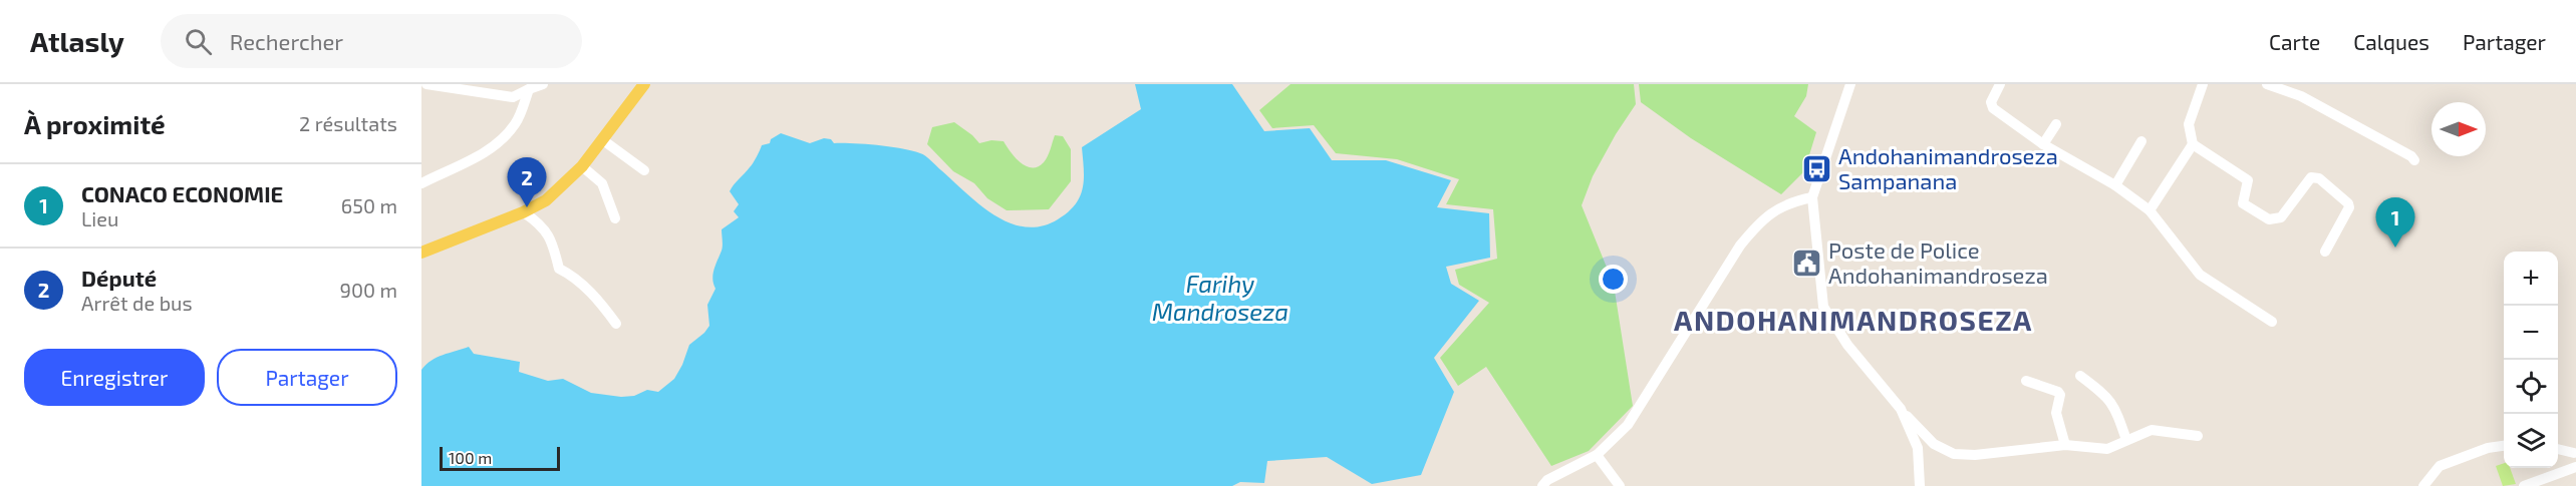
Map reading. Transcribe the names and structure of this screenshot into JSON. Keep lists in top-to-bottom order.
{
  "districts": ["ANDOHANIMANDROSEZA"],
  "water": ["Farihy Mandroseza"],
  "places": {
    "bus stop": ["Andohanimandroseza Sampanana"],
    "public building": ["Poste de Police Andohanimandroseza"]
  },
  "scale_bar": "100 m",
  "north": "right",
  "page": {
    "header": "Atlasly",
    "search": "Rechercher",
    "nav": ["Carte", "Calques", "Partager"],
    "heading": ["À proximité", "2 résultats"],
    "pins": ["2", "1"],
    "list": [
      {
        "mark": "1",
        "name": "CONACO ECONOMIE",
        "note": "Lieu",
        "value": "650 m"
      },
      {
        "mark": "2",
        "name": "Député",
        "note": "Arrêt de bus",
        "value": "900 m"
      }
    ],
    "map_buttons": ["+", "−"],
    "buttons": ["Enregistrer", "Partager"],
    "scale": "100 m"
  }
}
